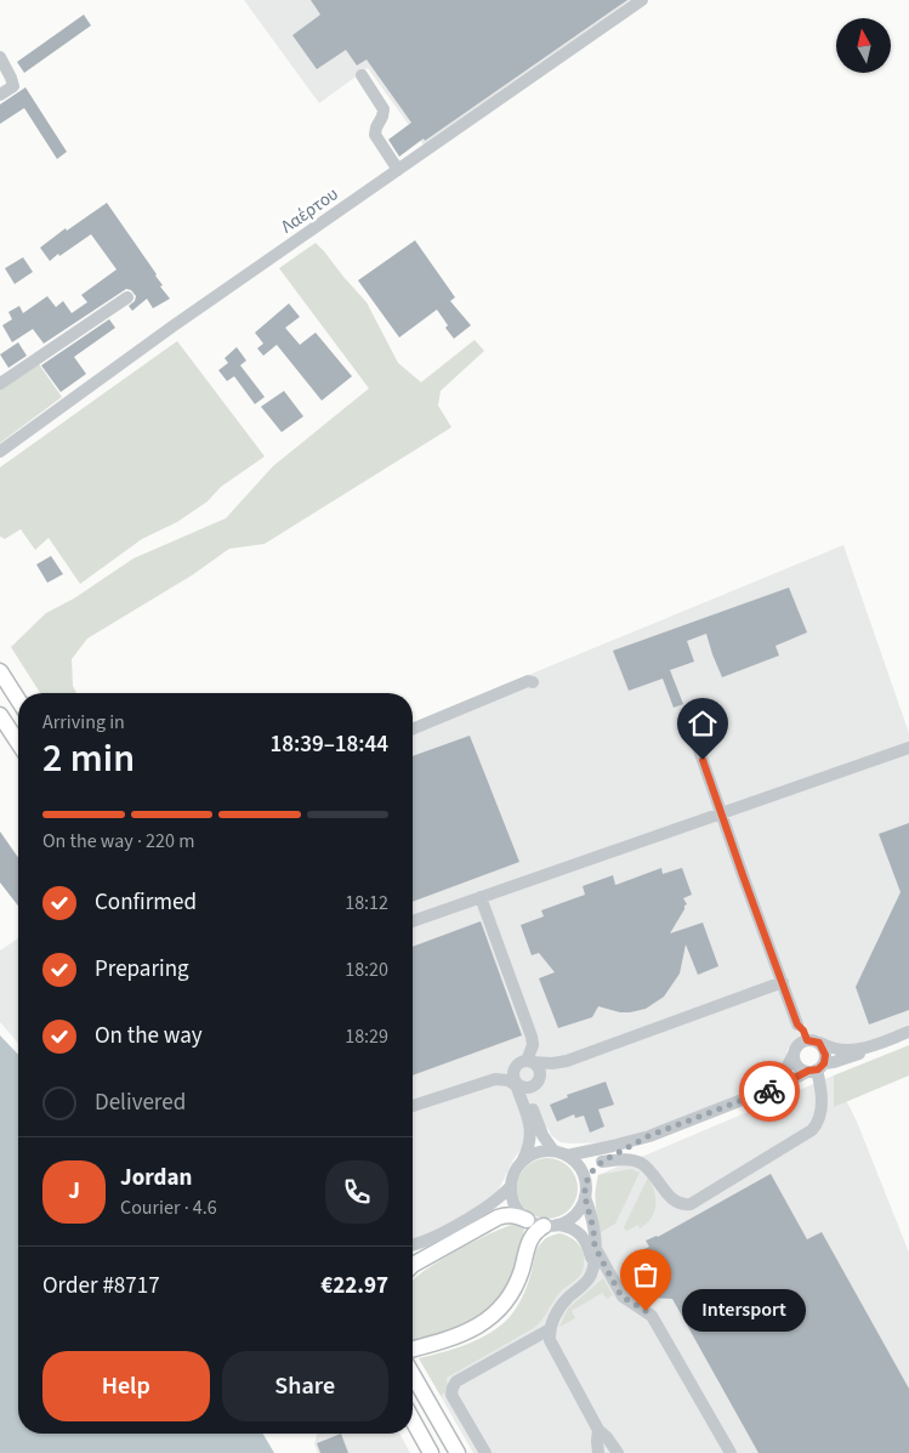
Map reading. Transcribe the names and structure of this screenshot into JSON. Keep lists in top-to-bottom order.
{
  "streets": {
    "street": ["Λαέρτου"]
  },
  "places": ["Intersport"],
  "north": "top",
  "page": {
    "heading": ["2 min", "Arriving in", "18:39–18:44"],
    "panel": [
      "Jordan",
      "Courier · 4.6",
      "Order #8717",
      "€22.97"
    ],
    "bar": "On the way · 220 m",
    "list": [
      ["Confirmed", "18:12"],
      ["Preparing", "18:20"],
      ["On the way", "18:29"],
      "Delivered"
    ],
    "round": "J",
    "bubble": "Intersport",
    "buttons": ["Help", "Share"]
  }
}
